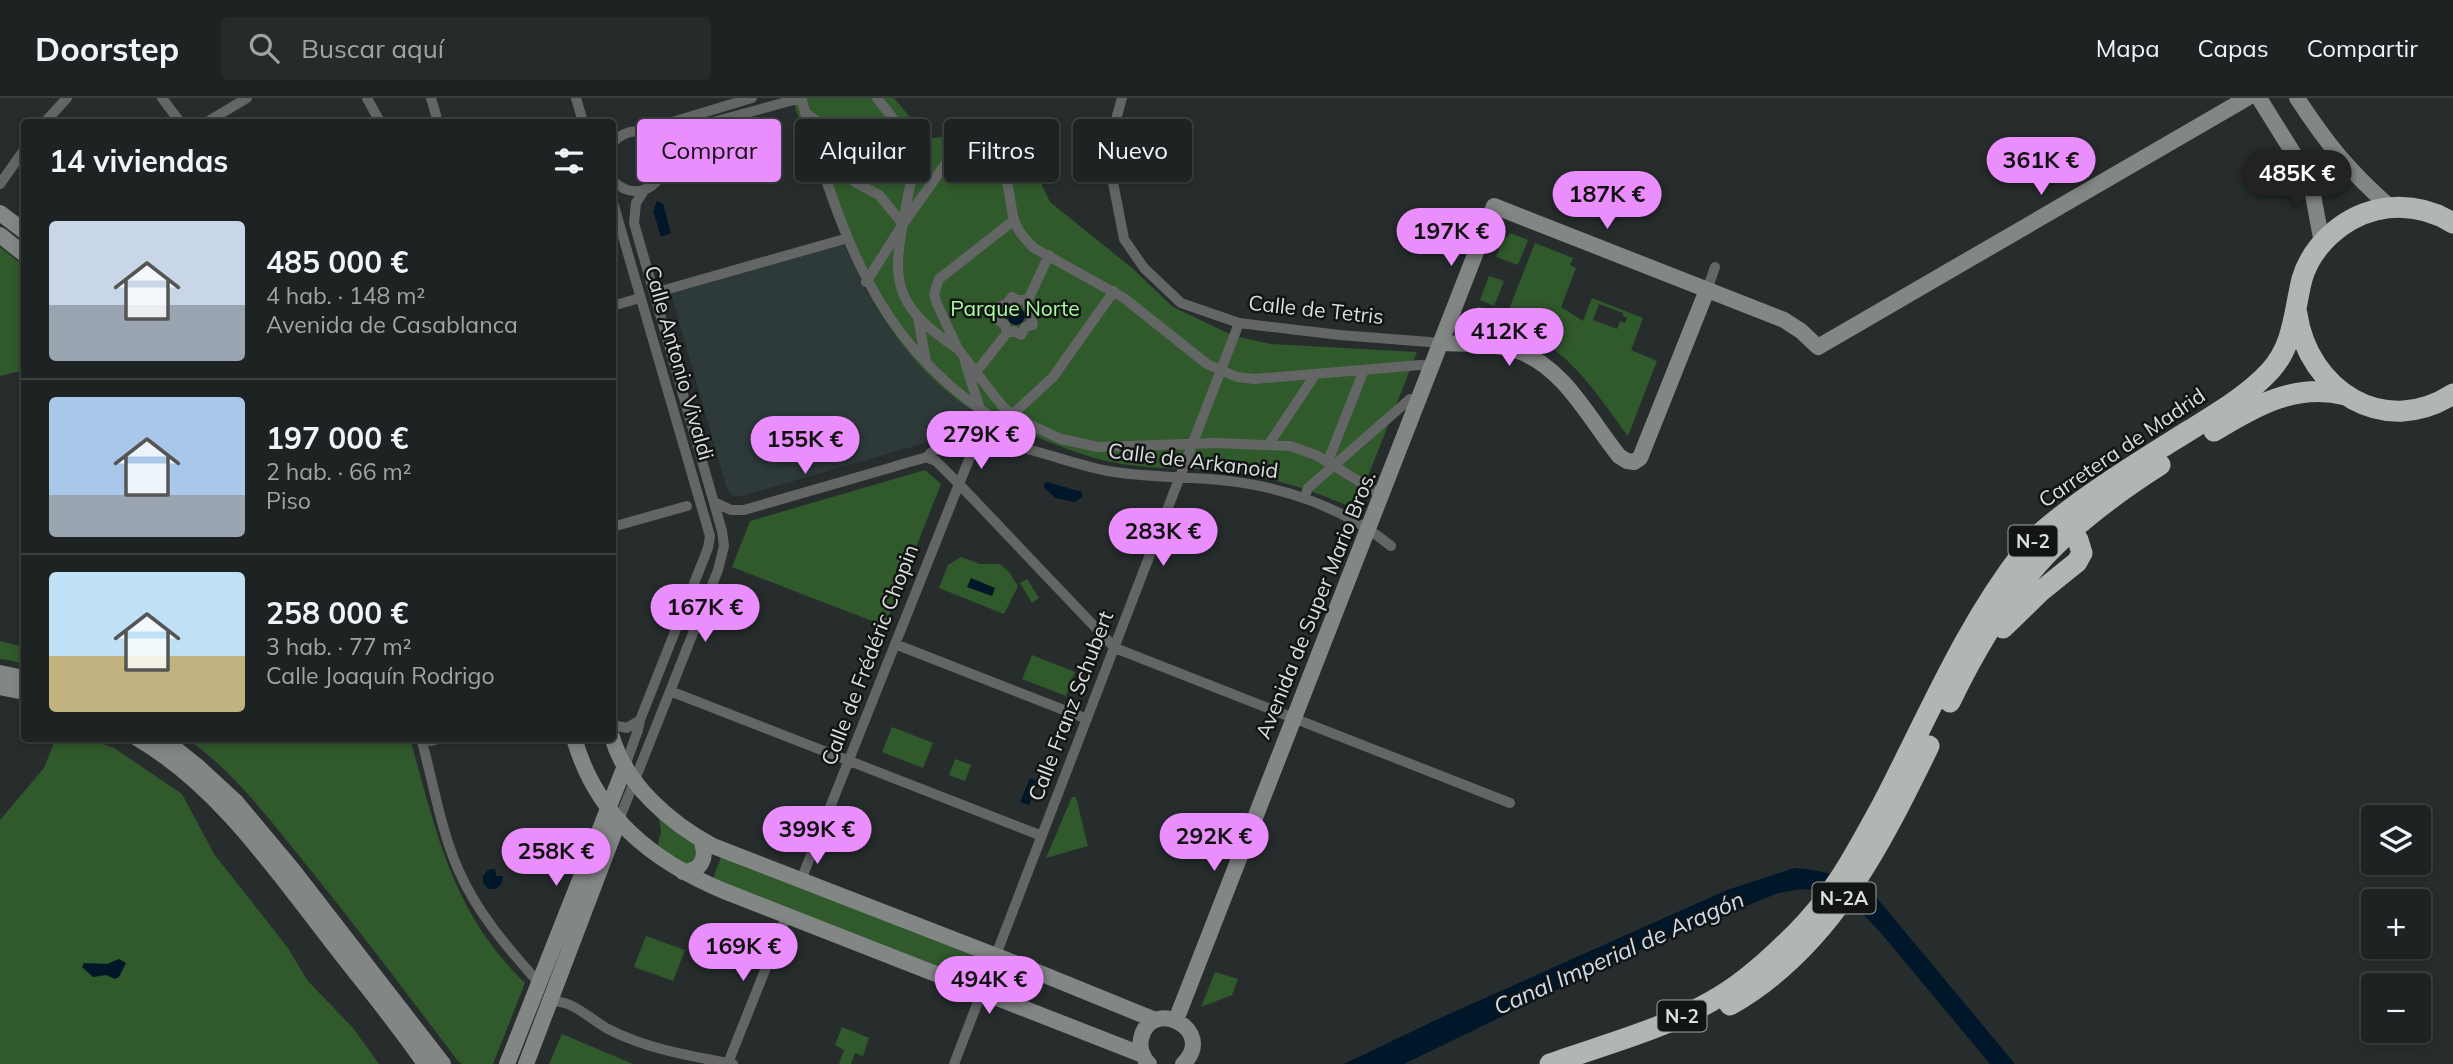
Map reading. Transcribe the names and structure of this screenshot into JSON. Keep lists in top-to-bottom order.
{
  "streets": {
    "highway": ["Carretera de Madrid", "N-2"],
    "street": [
      "Calle de Tetris",
      "Calle Antonio Vivaldi",
      "Calle de Arkanoid",
      "Avenida de Super Mario Bros.",
      "Calle de Frédéric Chopin",
      "Calle Franz Schubert"
    ]
  },
  "crossings": [
    ["Calle de Tetris", "Avenida de Super Mario Bros."],
    ["Calle de Tetris", "Calle Franz Schubert"],
    ["Carretera de Madrid", "N-2"],
    ["Calle de Arkanoid", "Avenida de Super Mario Bros."],
    ["Calle de Arkanoid", "Calle Franz Schubert"]
  ],
  "water": ["Canal Imperial de Aragón"],
  "parks": ["Parque Norte"],
  "page": {
    "header": "Doorstep",
    "search": "Buscar aquí",
    "nav": ["Mapa", "Capas", "Compartir"],
    "chip": [
      "Comprar",
      "Alquilar",
      "Filtros",
      "Nuevo"
    ],
    "heading": "14 viviendas",
    "price": [
      "361K €",
      "485K €",
      "187K €",
      "197K €",
      "412K €",
      "279K €",
      "155K €",
      "283K €",
      "167K €",
      "399K €",
      "292K €",
      "258K €",
      "169K €",
      "494K €"
    ],
    "list": [
      {
        "name": "485 000 €",
        "note": "4 hab. · 148 m² · Avenida de Casablanca"
      },
      {
        "name": "197 000 €",
        "note": "2 hab. · 66 m² · Piso"
      },
      {
        "name": "258 000 €",
        "note": "3 hab. · 77 m² · Calle Joaquín Rodrigo"
      }
    ],
    "map_buttons": ["+", "−"]
  }
}
